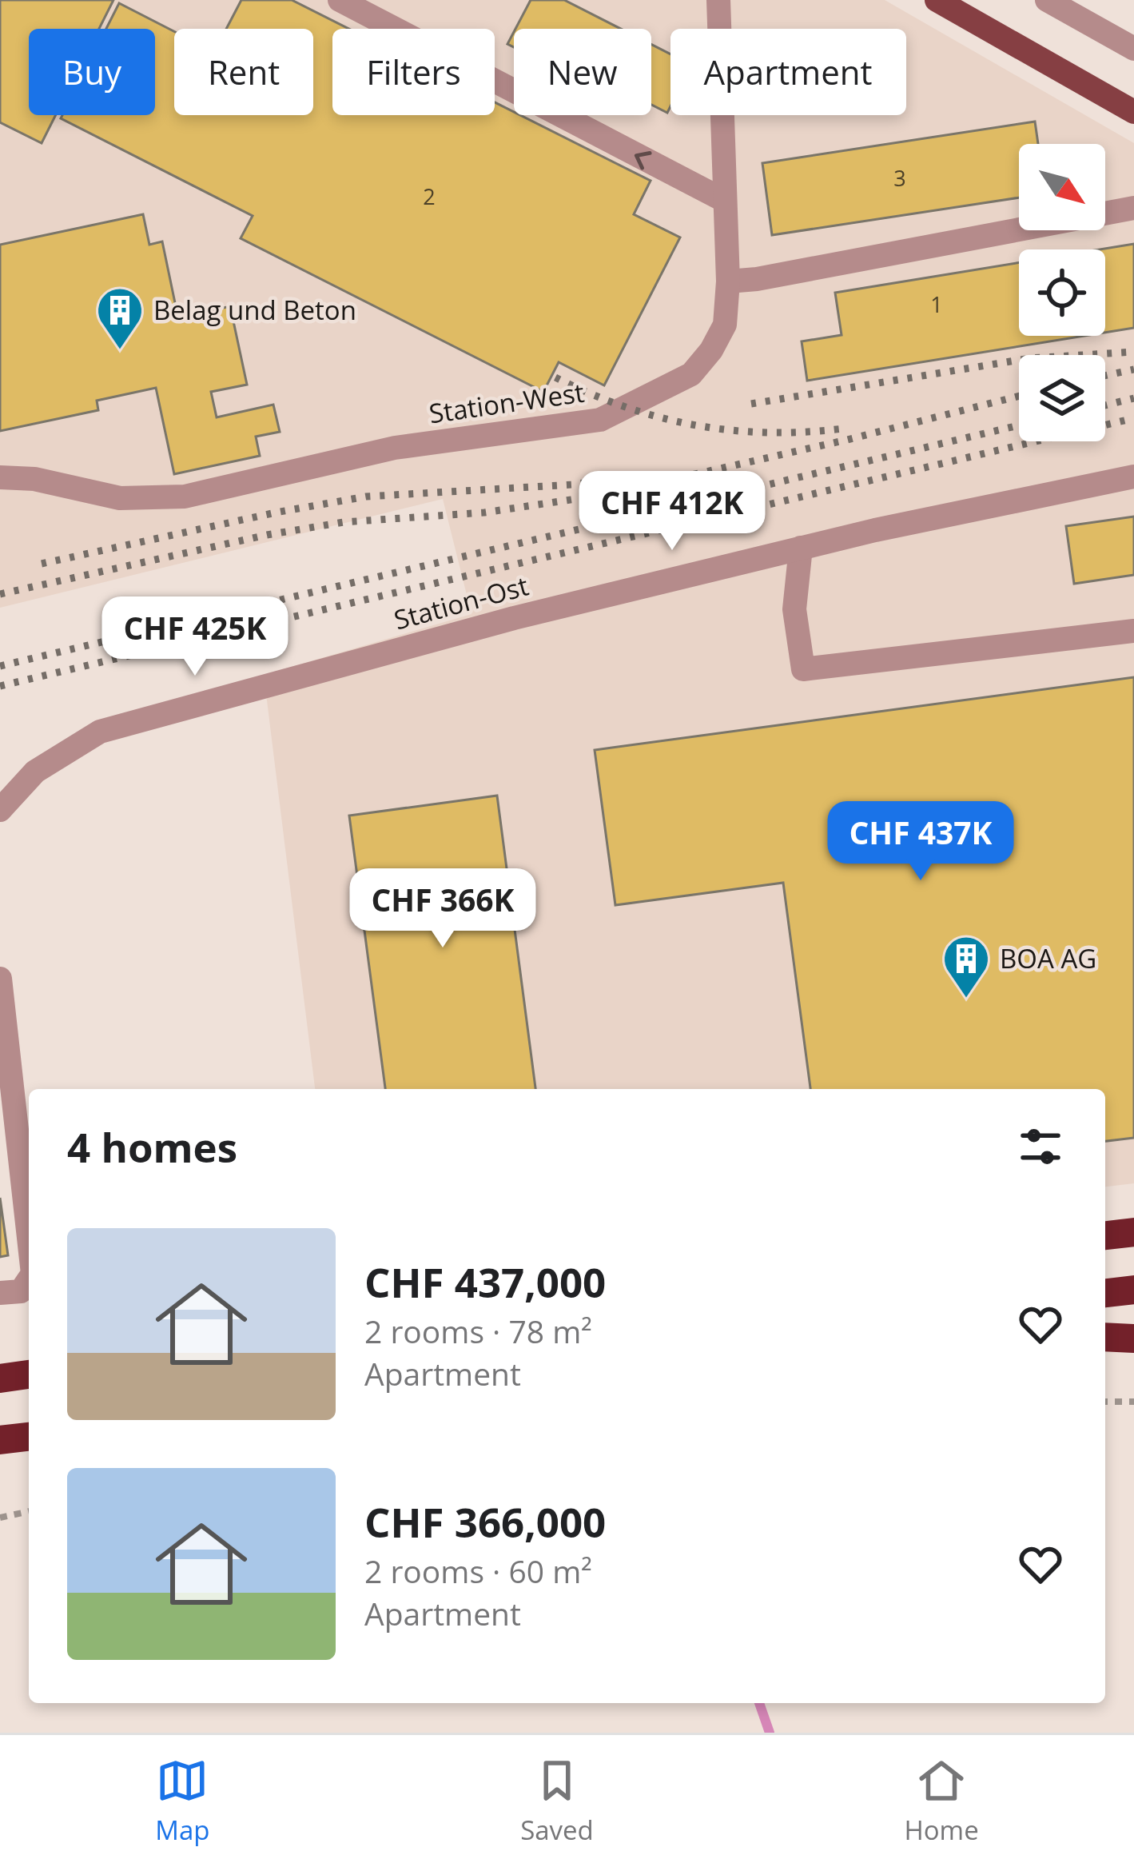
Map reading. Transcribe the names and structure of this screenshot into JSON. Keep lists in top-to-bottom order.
{
  "streets": {
    "street": ["Station-West", "Station-Ost"]
  },
  "places": {
    "building": ["Belag und Beton", "BOA AG"]
  },
  "house_numbers": ["3", "2", "1"],
  "north": "bottom right",
  "page": {
    "chip": [
      "Buy",
      "Rent",
      "Filters",
      "New",
      "Apartment"
    ],
    "price": [
      "CHF 412K",
      "CHF 425K",
      "CHF 437K",
      "CHF 366K"
    ],
    "heading": "4 homes",
    "list": [
      {
        "name": "CHF 437,000",
        "note": "2 rooms · 78 m² · Apartment"
      },
      {
        "name": "CHF 366,000",
        "note": "2 rooms · 60 m² · Apartment"
      }
    ],
    "tabs": ["Map", "Saved", "Home"]
  }
}
